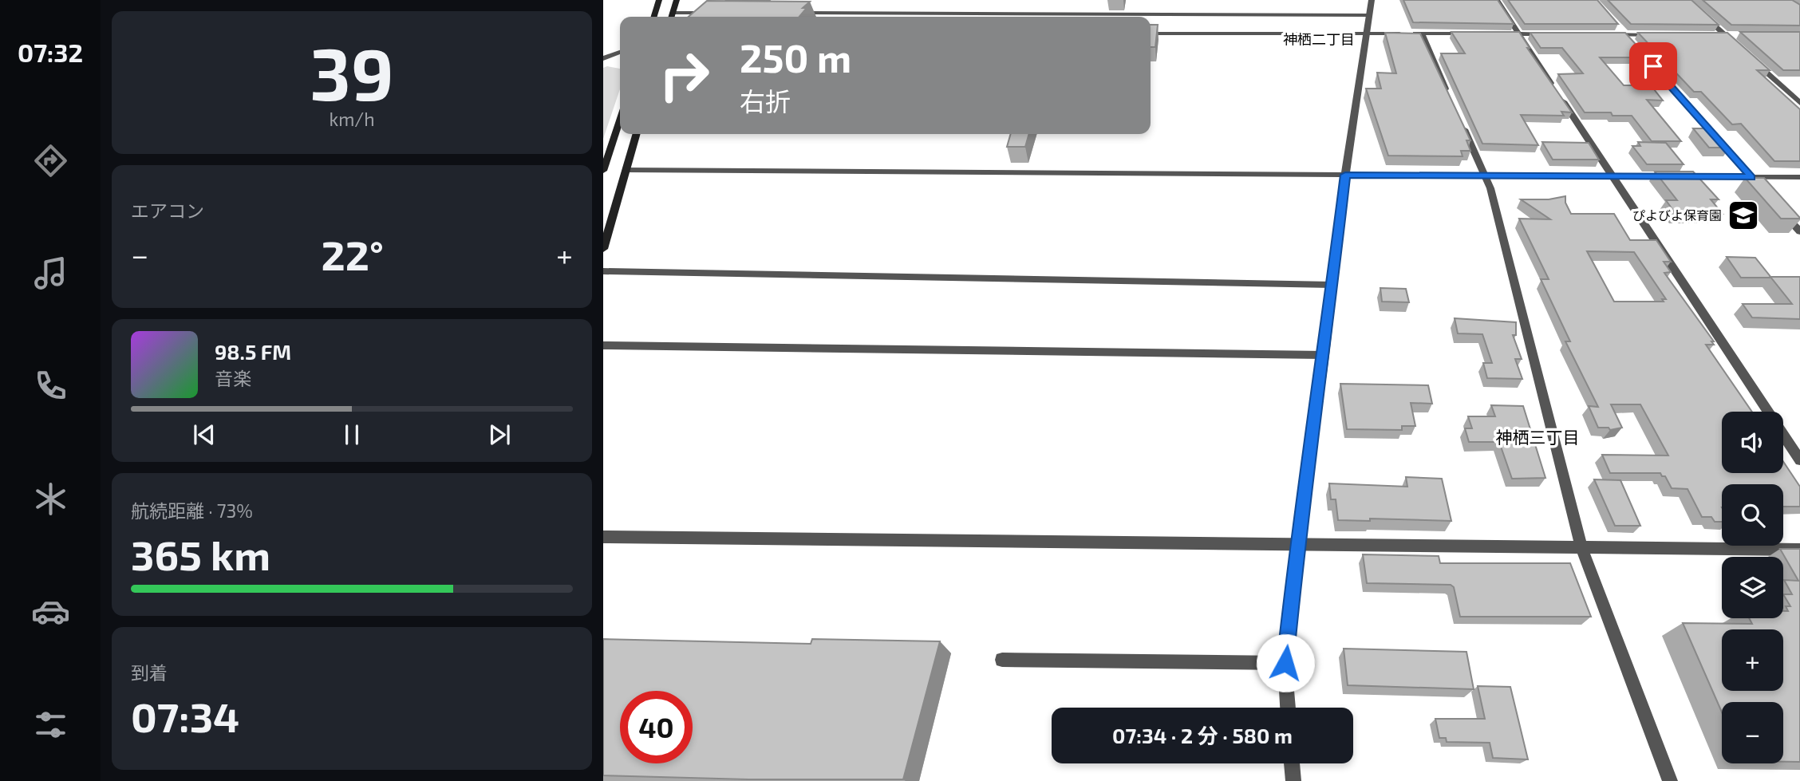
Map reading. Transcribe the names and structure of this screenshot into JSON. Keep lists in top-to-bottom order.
{
  "districts": ["神栖二丁目", "神栖三丁目"],
  "places": {
    "school or university": ["ぴよびよ保育園"]
  },
  "page": {
    "tabs": "07:32",
    "tile": [
      ["39", "km/h"],
      "エアコン",
      ["航続距離 · 73%", "365 km"],
      ["到着", "07:34"]
    ],
    "turn": ["250 m", "右折"],
    "heat": ["−", "22°", "+"],
    "song": ["98.5 FM", "音楽"],
    "map_buttons": ["+", "−"],
    "limit": "40",
    "trip": "07:34 · 2 分 · 580 m"
  }
}
